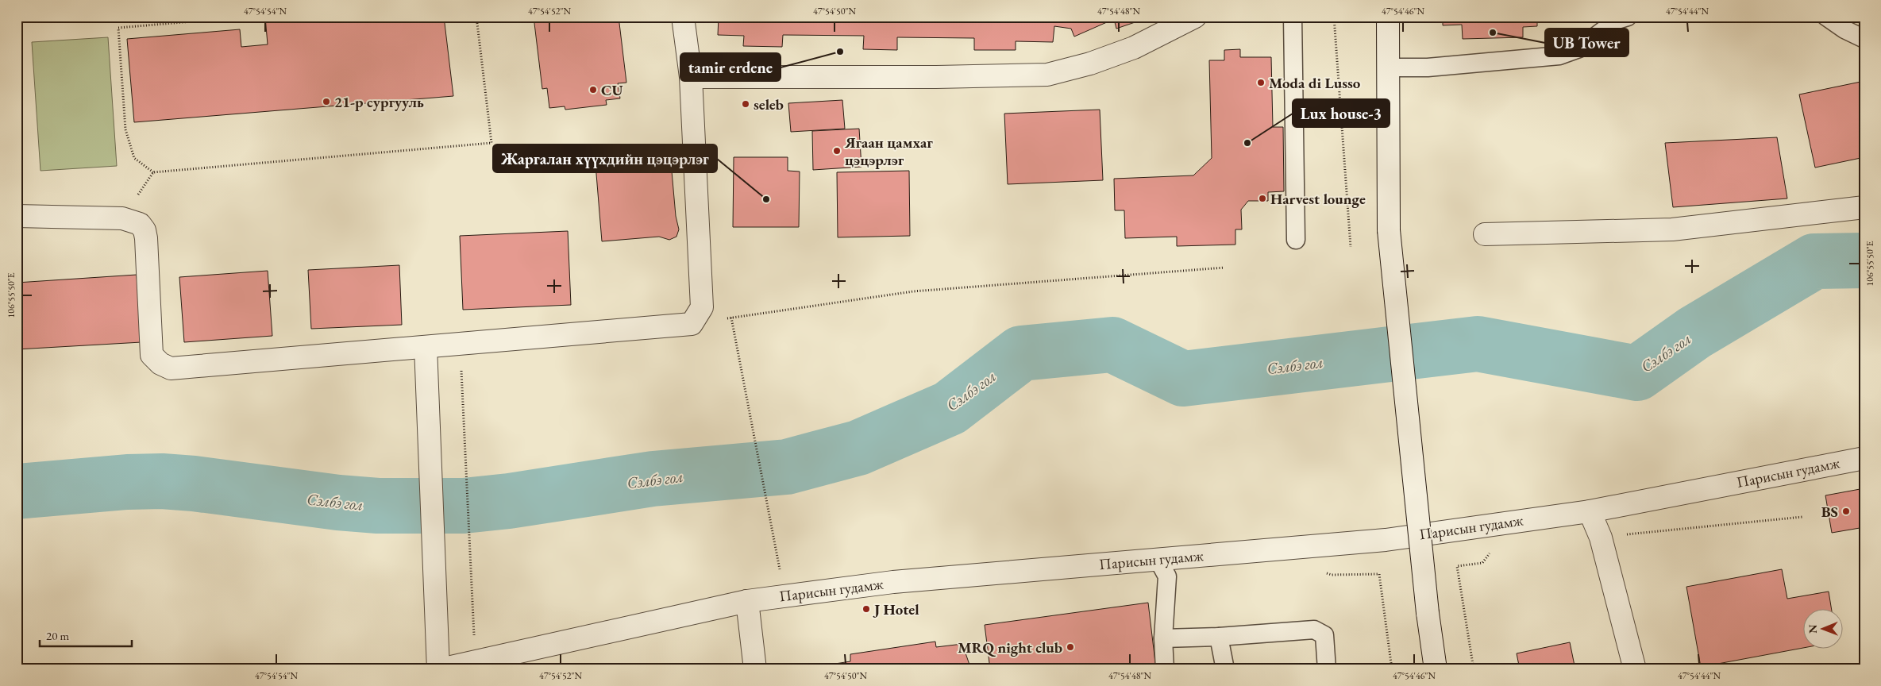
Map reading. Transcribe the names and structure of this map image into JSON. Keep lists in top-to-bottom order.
{
  "streets": {
    "street": ["Парисын гудамж"]
  },
  "water": ["Сэлбэ гол"],
  "places": [
    "UB Tower",
    "tamir erdene",
    "Moda di Lusso",
    "CU",
    "21-р сургууль",
    "seleb",
    "Lux house-3",
    "Ягаан цамхаг цэцэрлэг",
    "Harvest lounge",
    "Жаргалан хүүхдийн цэцэрлэг",
    "BS",
    "J Hotel",
    "MRQ night club"
  ],
  "scale_bar": "20 m",
  "north": "left",
  "coordinates": [
    "47°54'54\"N",
    "47°54'52\"N",
    "47°54'50\"N",
    "47°54'48\"N",
    "47°54'46\"N",
    "47°54'44\"N",
    "106°55'50\"E"
  ]
}
